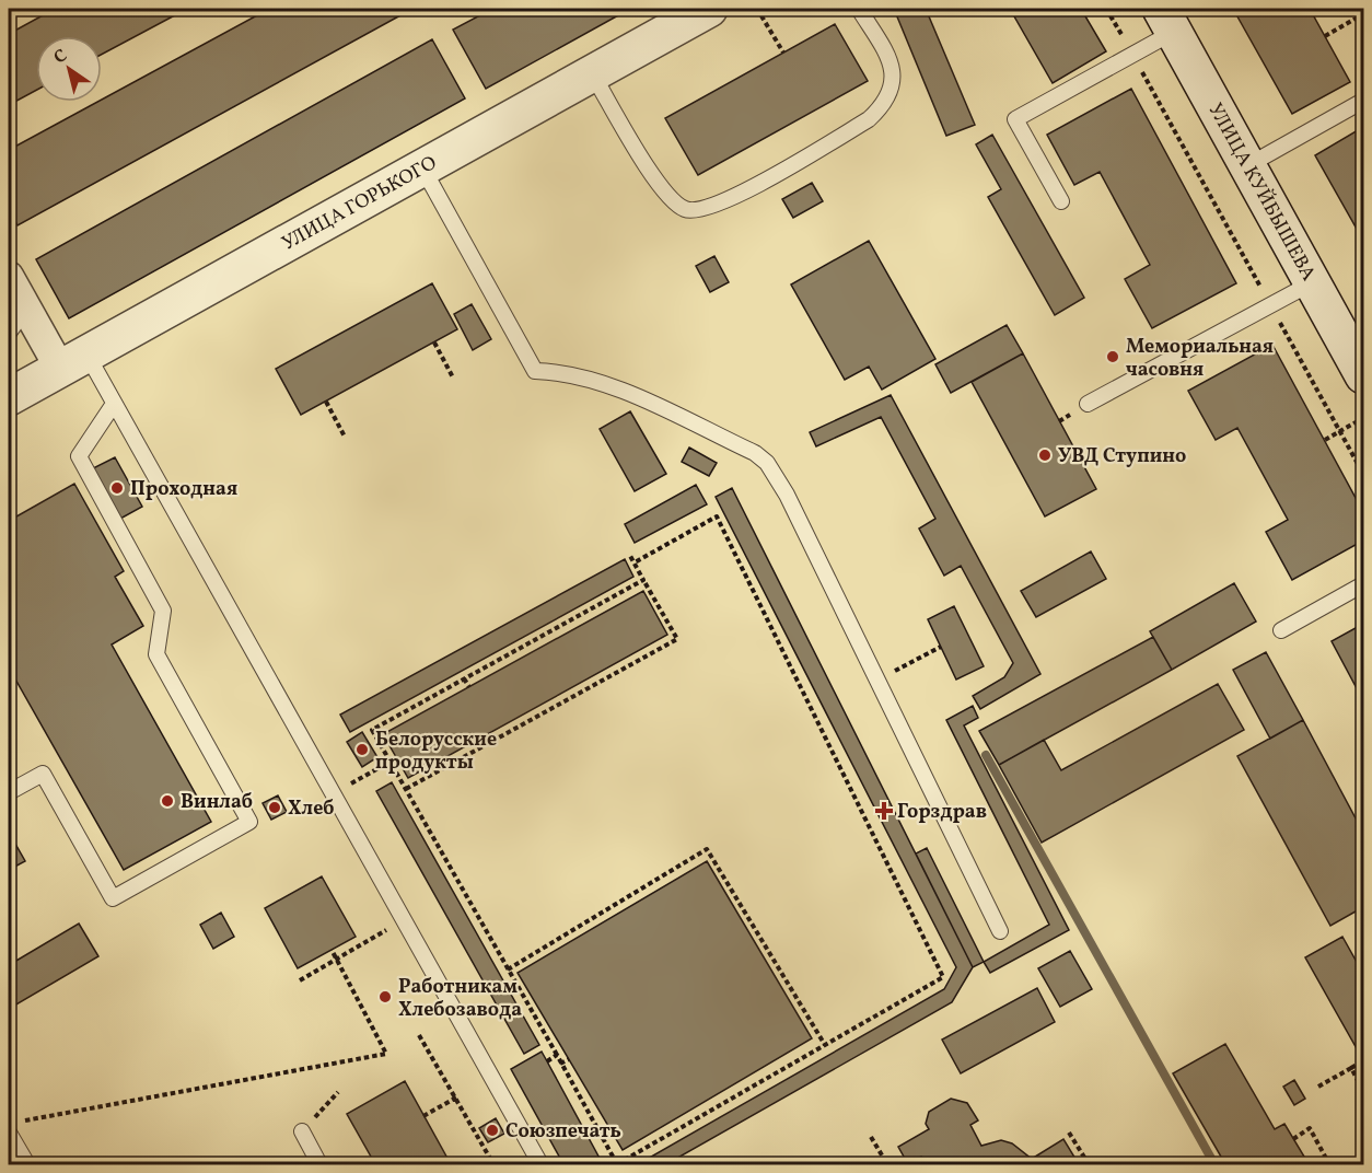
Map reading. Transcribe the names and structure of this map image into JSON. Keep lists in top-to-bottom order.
{
  "streets": {
    "street": ["УЛИЦА КУЙБЫШЕВА", "УЛИЦА ГОРЬКОГО"]
  },
  "places": {
    "other": [
      "Мемориальная часовня",
      "УВД Ступино",
      "Проходная",
      "Белорусские продукты",
      "Винлаб",
      "Хлеб",
      "Работникам Хлебозавода",
      "Союзпечать"
    ],
    "health": ["Горздрав"]
  },
  "north": "top left"
}
